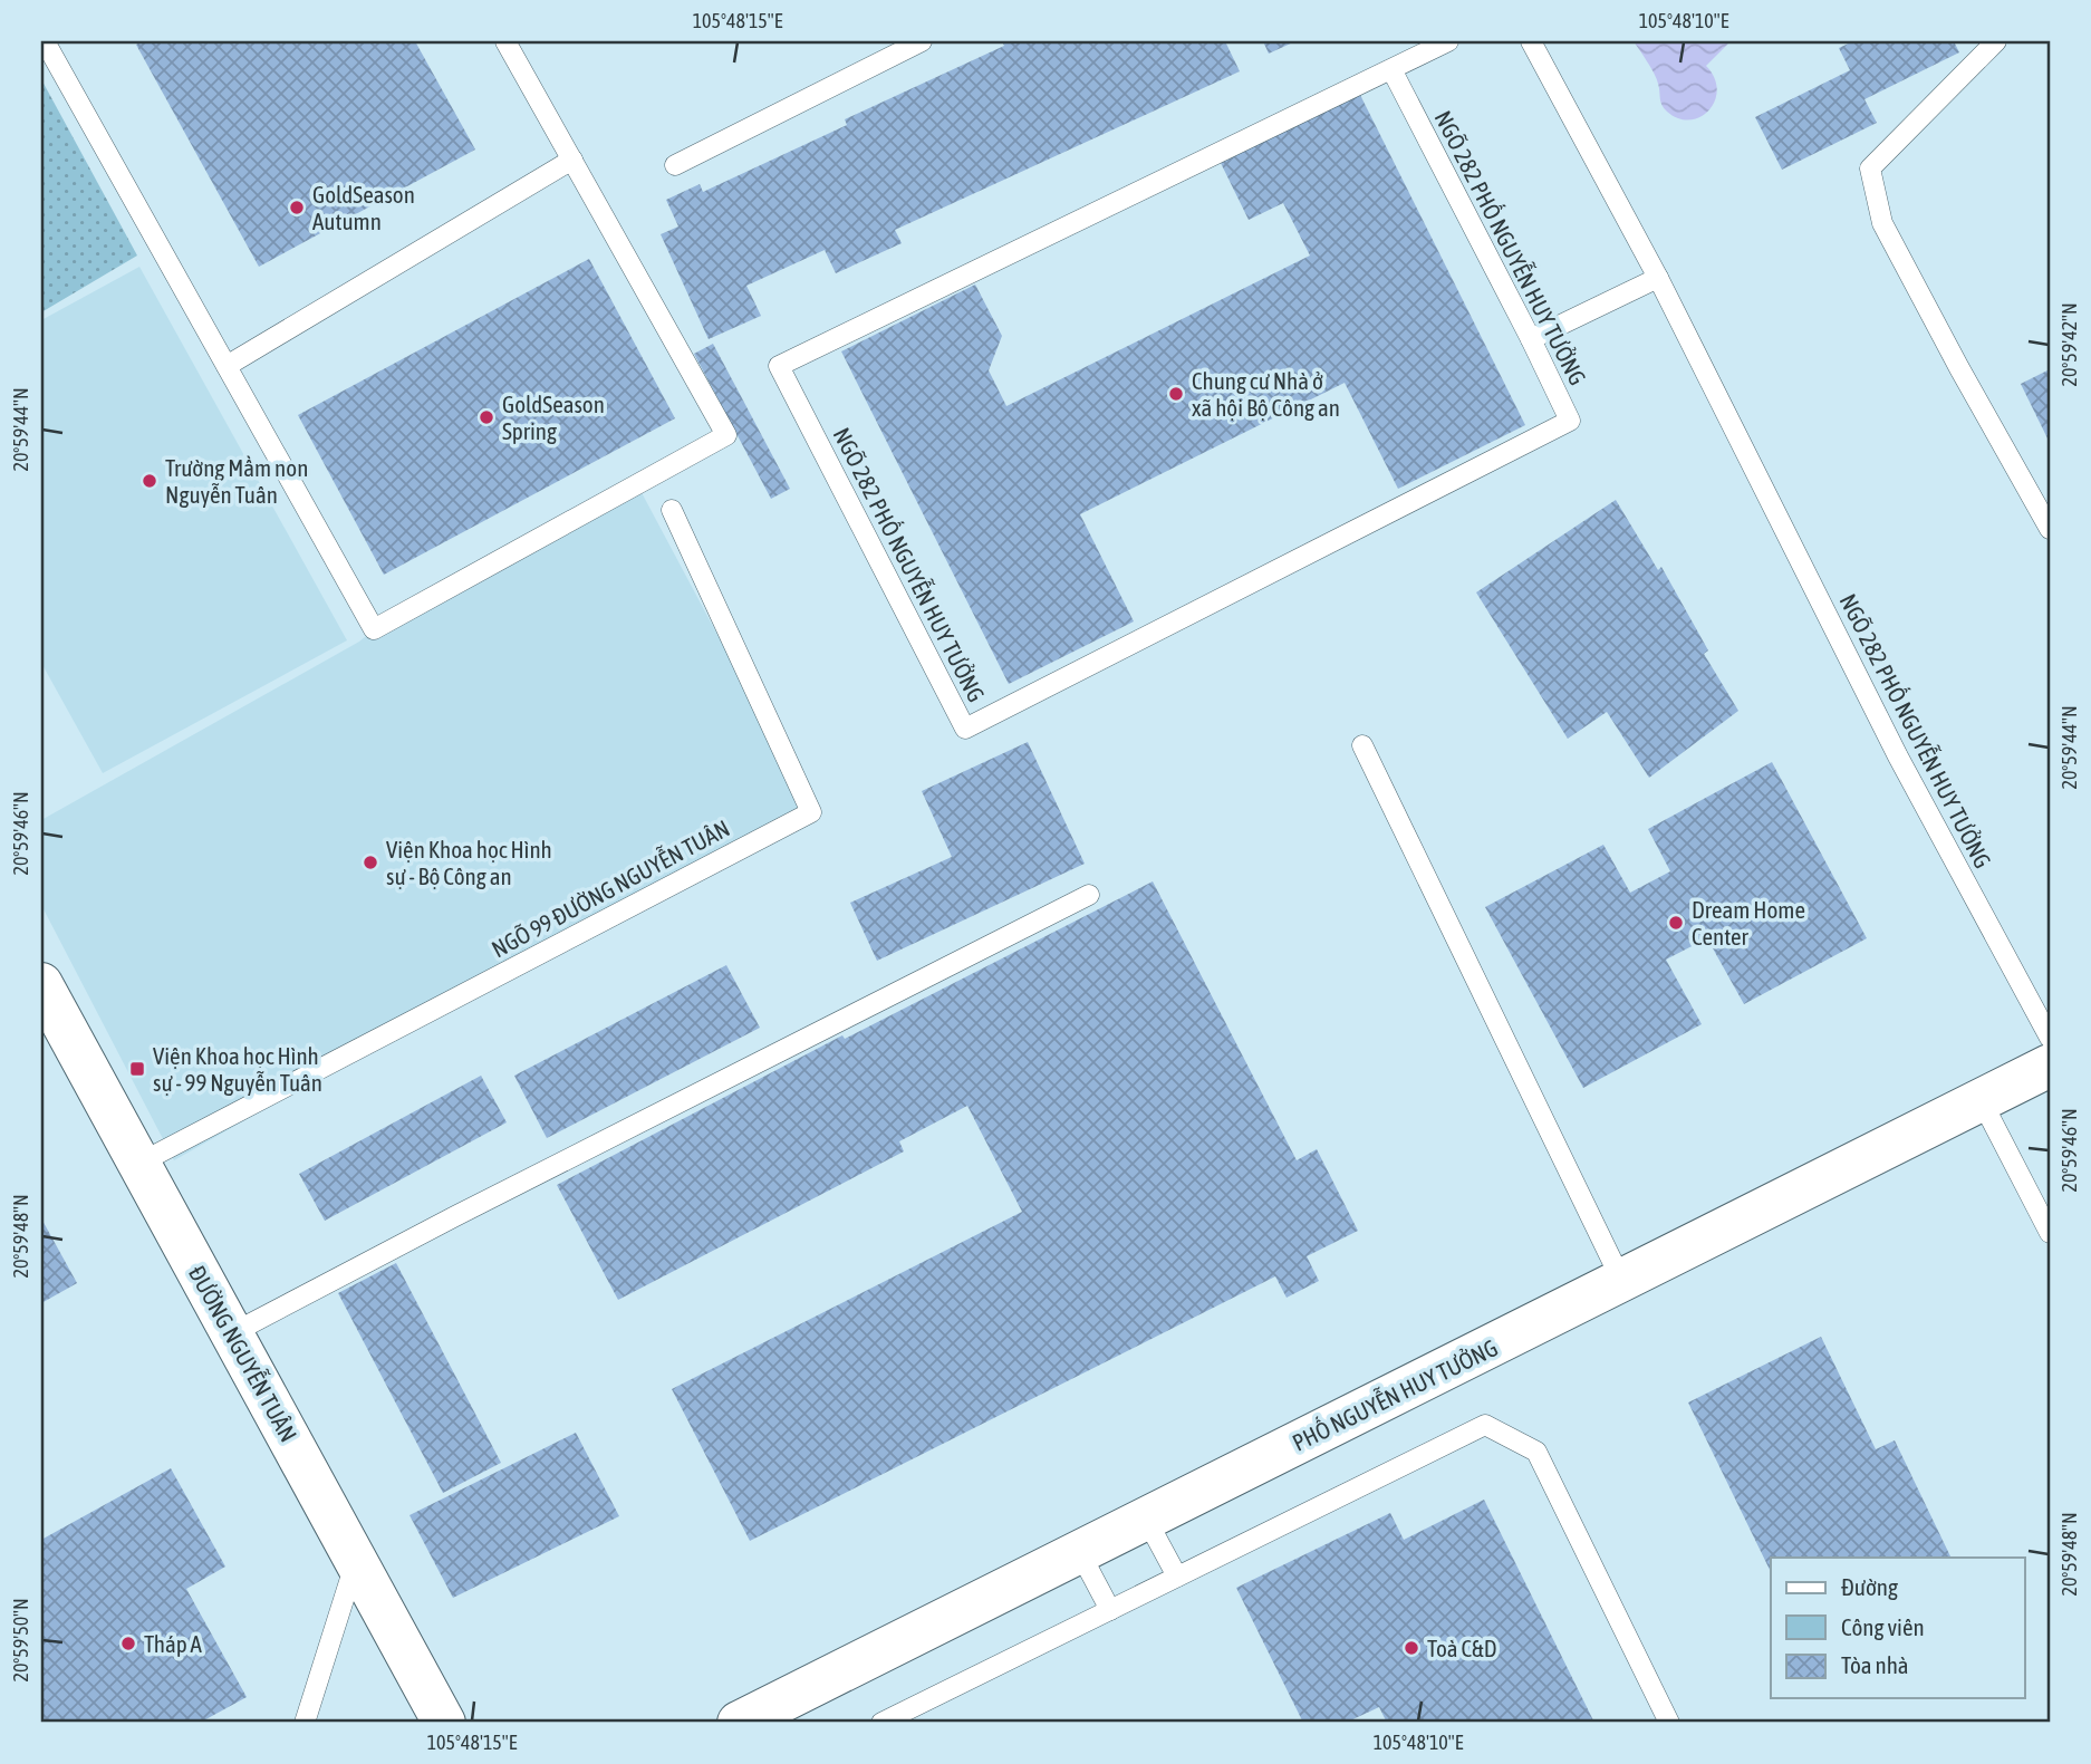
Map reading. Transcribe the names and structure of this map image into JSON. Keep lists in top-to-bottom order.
{
  "streets": {
    "street": ["ĐƯỜNG NGUYỄN TUÂN", "PHỐ NGUYỄN HUY TƯỞNG"],
    "lane": ["NGÕ 282 PHỐ NGUYỄN HUY TƯỞNG", "NGÕ 99 ĐƯỜNG NGUYỄN TUÂN"]
  },
  "crossings": [
    ["NGÕ 99 ĐƯỜNG NGUYỄN TUÂN", "ĐƯỜNG NGUYỄN TUÂN"]
  ],
  "places": {
    "other": [
      "GoldSeason Autumn",
      "Chung cư Nhà ở xã hội Bộ Công an",
      "GoldSeason Spring",
      "Trường Mầm non Nguyễn Tuân",
      "Viện Khoa học Hình sự - Bộ Công an",
      "Dream Home Center",
      "Tháp A",
      "Toà C&D"
    ],
    "transit": ["Viện Khoa học Hình sự - 99 Nguyễn Tuân"]
  },
  "legend": ["Đường", "Công viên", "Tòa nhà"],
  "coordinates": [
    "105°48'15\"E",
    "105°48'10\"E",
    "20°59'42\"N",
    "20°59'44\"N",
    "20°59'46\"N",
    "20°59'48\"N",
    "20°59'50\"N"
  ]
}
